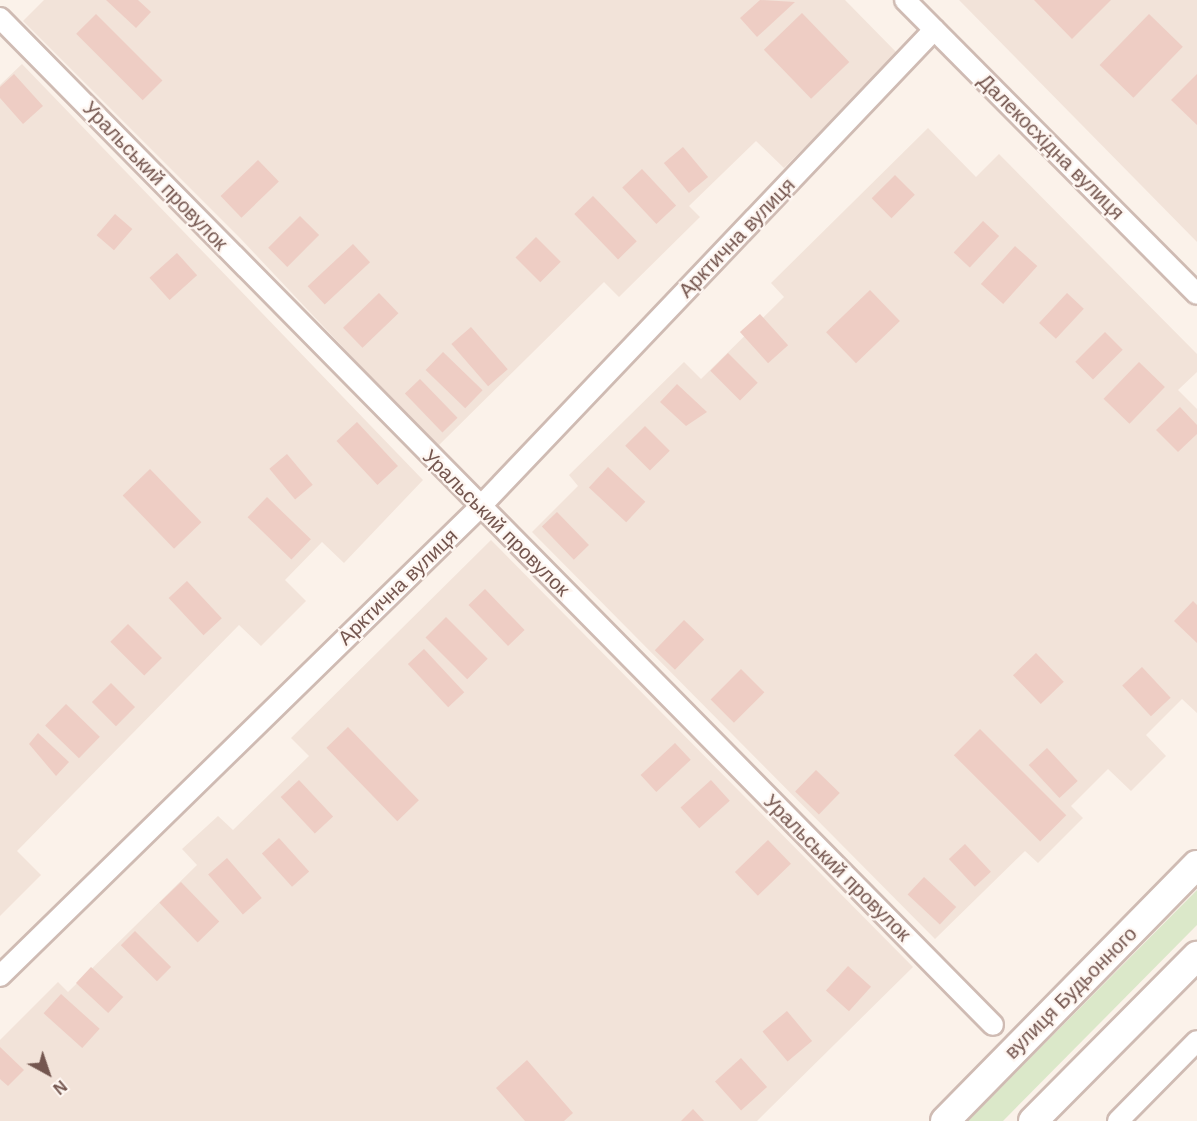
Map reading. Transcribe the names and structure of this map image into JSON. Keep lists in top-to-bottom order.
{
  "streets": {
    "main road": ["вулиця Будьонного"],
    "street": ["Далекосхідна вулиця", "Уральський провулок", "Арктична вулиця"]
  },
  "crossings": [
    ["Далекосхідна вулиця", "Арктична вулиця"],
    ["Уральський провулок", "Арктична вулиця"]
  ],
  "north": "bottom right"
}
